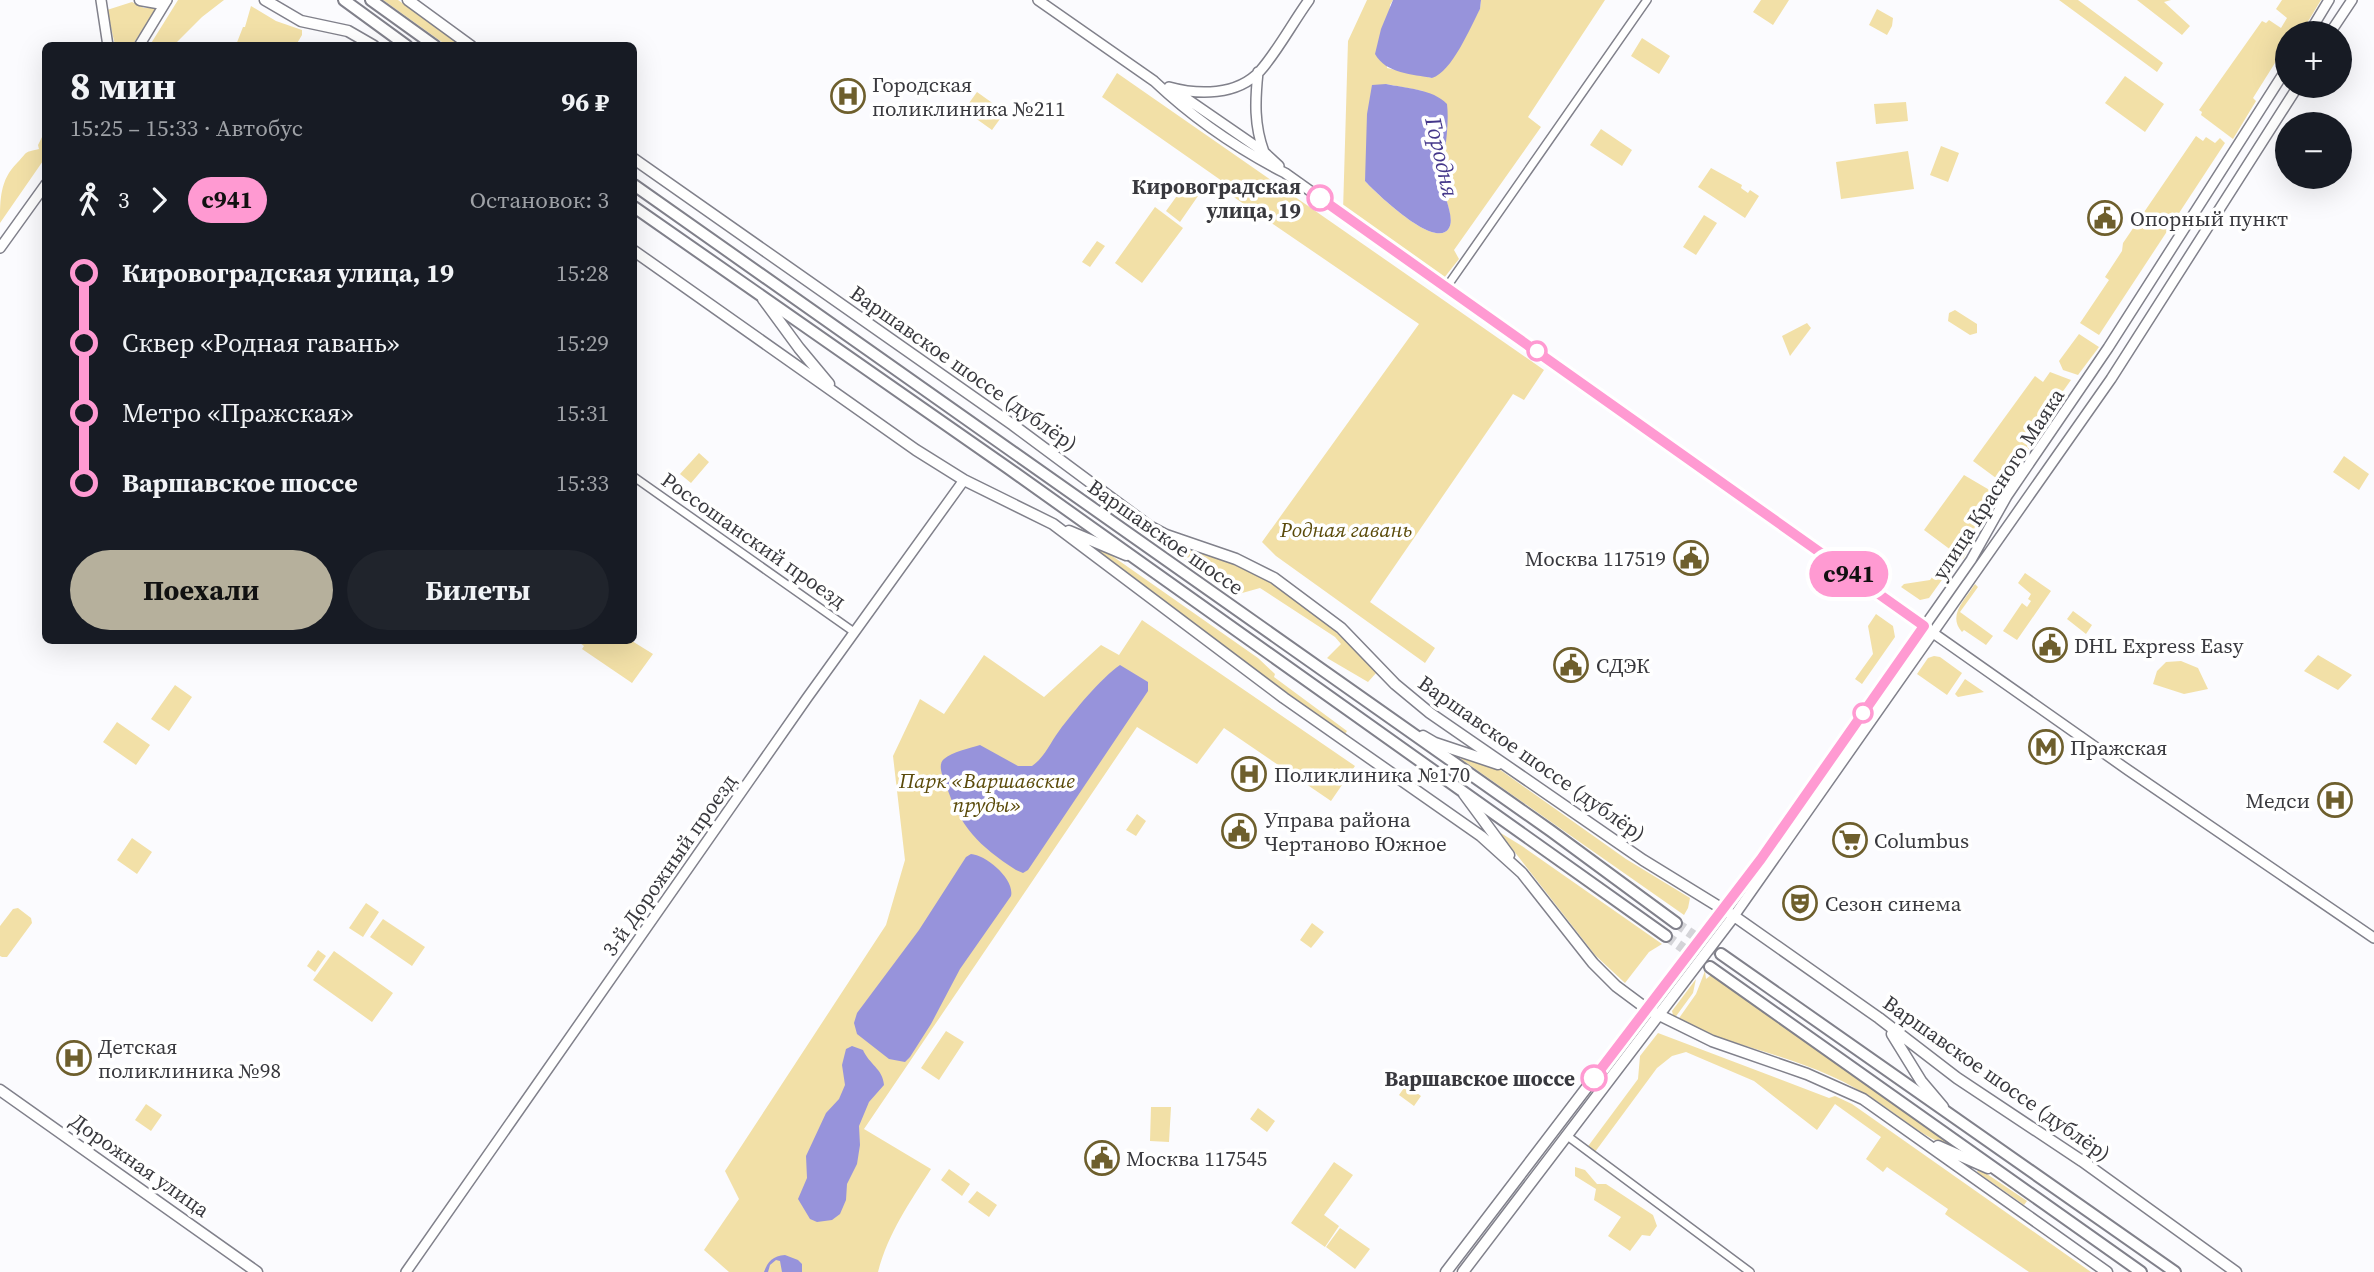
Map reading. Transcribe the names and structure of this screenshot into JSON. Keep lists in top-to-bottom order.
{
  "streets": {
    "main road": ["Варшавское шоссе (дублёр)", "Варшавское шоссе", "Дорожная улица"],
    "street": ["улица Красного Маяка", "Россошанский проезд", "3-й Дорожный проезд"]
  },
  "crossings": [
    ["Варшавское шоссе (дублёр)", "улица Красного Маяка"],
    ["Россошанский проезд", "3-й Дорожный проезд"]
  ],
  "water": ["Городня"],
  "parks": ["Родная гавань", "Парк «Варшавские пруды»"],
  "places": {
    "hospital": [
      "Городская поликлиника №211",
      "Поликлиника №170",
      "Медси",
      "Детская поликлиника №98"
    ],
    "other": ["Кировоградская улица, 19", "Варшавское шоссе"],
    "public building": [
      "Опорный пункт",
      "Москва 117519",
      "DHL Express Easy",
      "СДЭК",
      "Управа района Чертаново Южное",
      "Москва 117545"
    ],
    "metro station": ["Пражская"],
    "supermarket": ["Columbus"],
    "theatre": ["Сезон синема"]
  },
  "lines": ["bus line с941"],
  "page": {
    "on_map": "с941",
    "map_buttons": ["+", "−"],
    "heading": ["8 мин", "15:25 – 15:33 · Автобус", "96 ₽"],
    "legs": ["3", "с941", "Остановок: 3"],
    "list": [
      {
        "name": "Кировоградская улица, 19",
        "value": "15:28"
      },
      {
        "name": "Сквер «Родная гавань»",
        "value": "15:29"
      },
      {
        "name": "Метро «Пражская»",
        "value": "15:31"
      },
      {
        "name": "Варшавское шоссе",
        "value": "15:33"
      }
    ],
    "buttons": ["Поехали", "Билеты"]
  }
}
